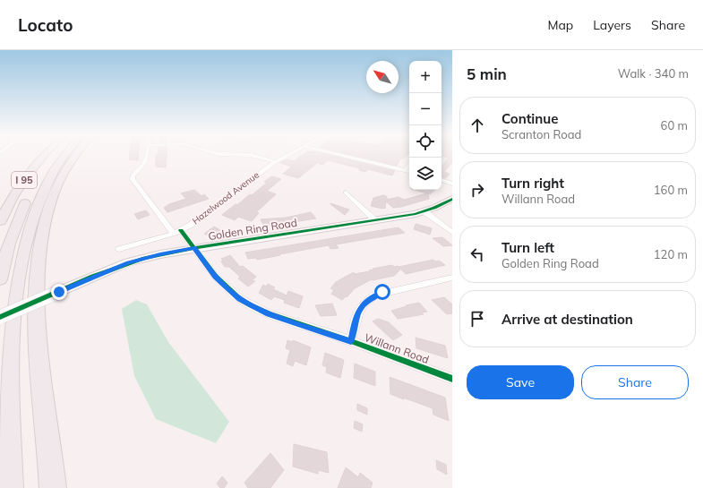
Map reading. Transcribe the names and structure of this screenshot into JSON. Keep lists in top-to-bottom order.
{
  "streets": {
    "highway": ["I 95"],
    "street": ["Hazelwood Avenue", "Golden Ring Road", "Willann Road"]
  },
  "crossings": [
    ["Hazelwood Avenue", "Willann Road"],
    ["Golden Ring Road", "Willann Road"]
  ],
  "north": "top left",
  "page": {
    "header": "Locato",
    "nav": ["Map", "Layers", "Share"],
    "heading": ["5 min", "Walk · 340 m"],
    "map_buttons": ["+", "−"],
    "list": [
      ["Continue", "Scranton Road", "60 m"],
      ["Turn right", "Willann Road", "160 m"],
      ["Turn left", "Golden Ring Road", "120 m"],
      "Arrive at destination"
    ],
    "buttons": ["Save", "Share"]
  }
}
